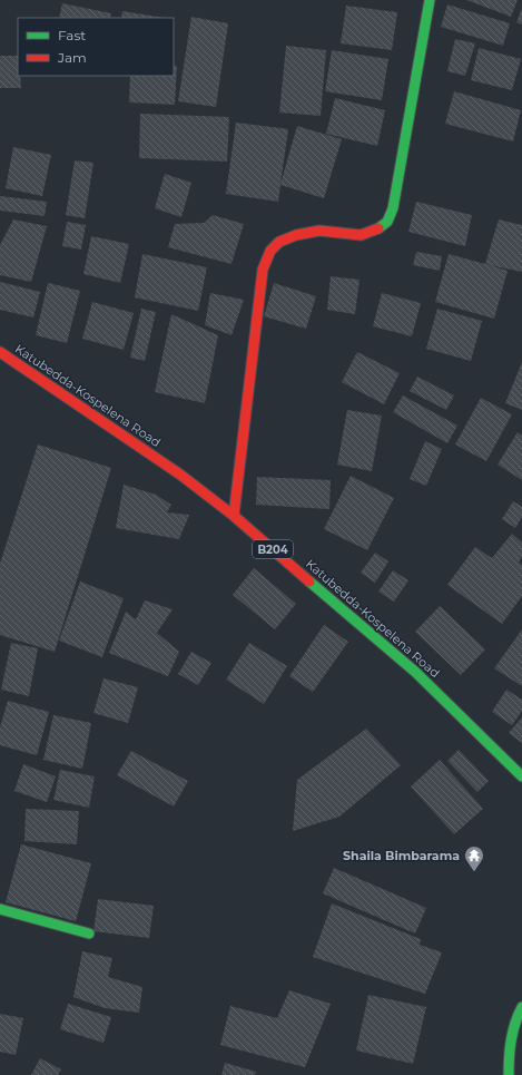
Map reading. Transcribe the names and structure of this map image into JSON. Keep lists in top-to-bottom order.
{
  "streets": {
    "street": ["Katubedda-Kospelena Road", "B204"]
  },
  "places": {
    "temple": ["Shaila Bimbarama"]
  },
  "legend": ["Fast", "Jam"]
}
